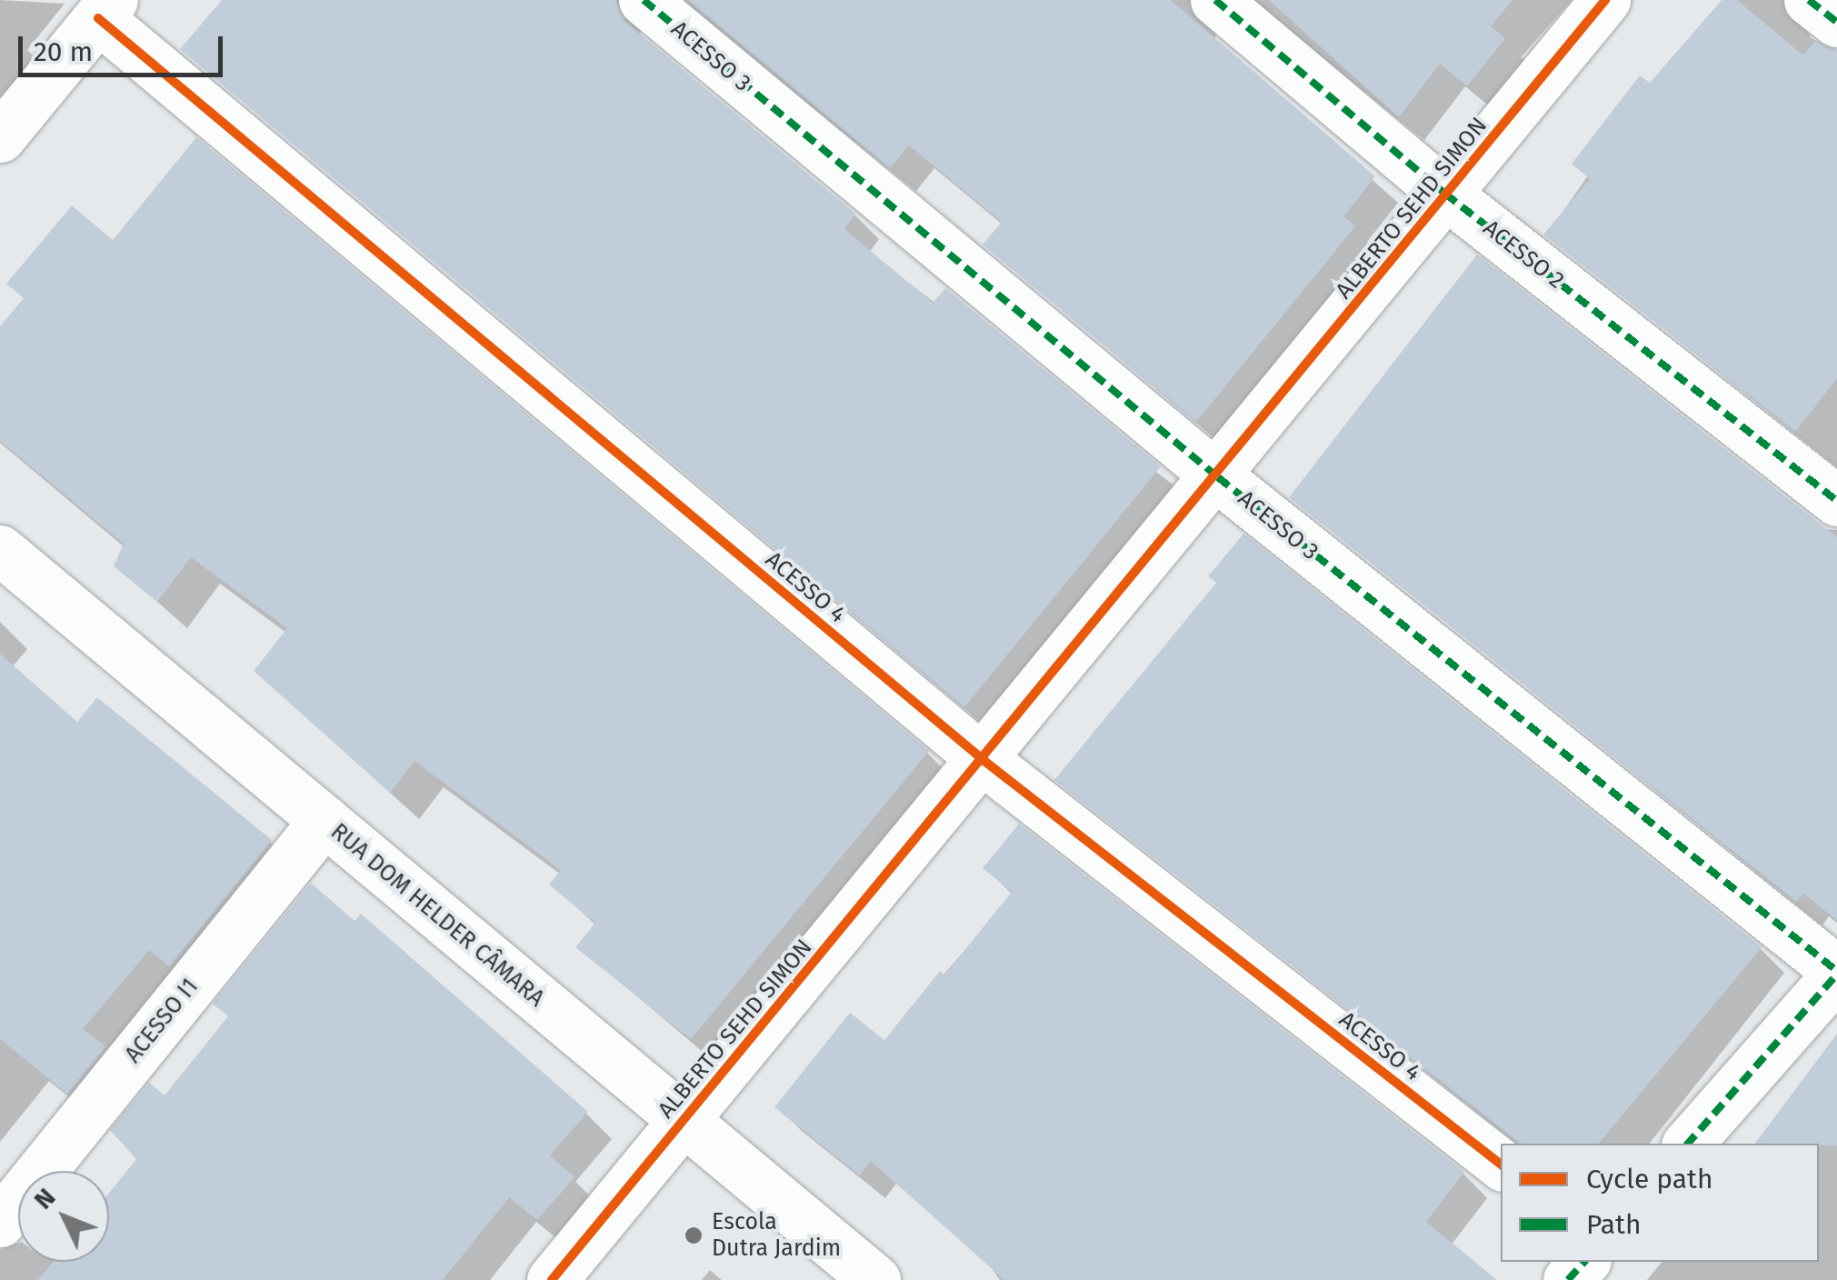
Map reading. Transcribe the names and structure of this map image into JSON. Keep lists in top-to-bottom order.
{
  "streets": {
    "street": [
      "ACESSO 3",
      "ALBERTO SEHD SIMON",
      "ACESSO 2",
      "ACESSO 4",
      "RUA DOM HELDER CÂMARA",
      "ACESSO I1"
    ]
  },
  "crossings": [
    ["ACESSO 3", "ALBERTO SEHD SIMON"],
    ["ALBERTO SEHD SIMON", "ACESSO 2"],
    ["ALBERTO SEHD SIMON", "ACESSO 4"],
    ["ALBERTO SEHD SIMON", "RUA DOM HELDER CÂMARA"],
    ["RUA DOM HELDER CÂMARA", "ACESSO I1"]
  ],
  "places": ["Escola Dutra Jardim"],
  "legend": ["Cycle path", "Path"],
  "scale_bar": "20 m",
  "north": "top left"
}
